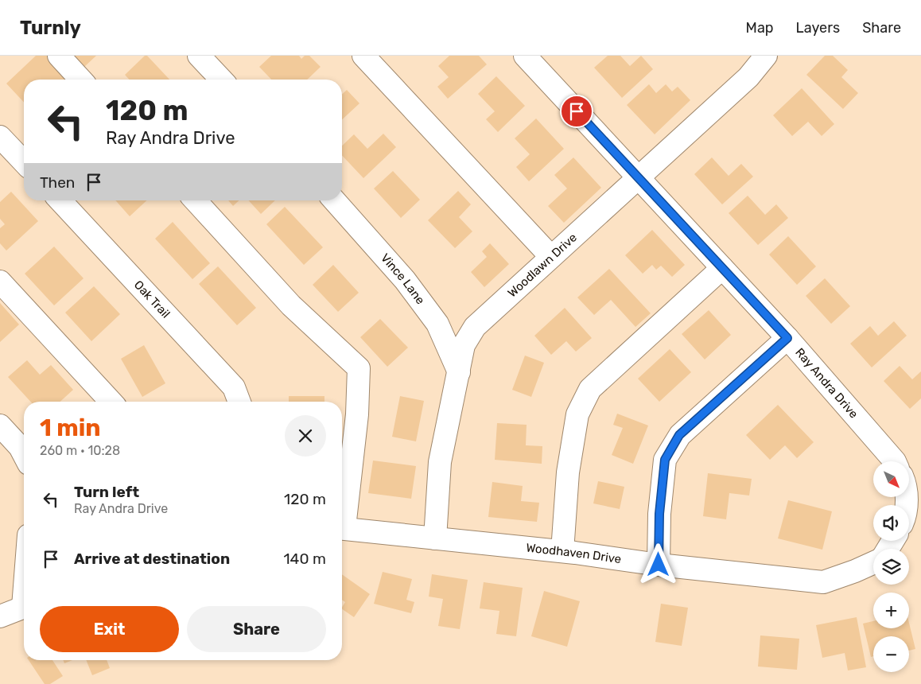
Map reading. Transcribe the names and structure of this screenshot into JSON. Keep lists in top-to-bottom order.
{
  "streets": {
    "street": [
      "Woodlawn Drive",
      "Vince Lane",
      "Oak Trail",
      "Ray Andra Drive",
      "Woodhaven Drive"
    ]
  },
  "crossings": [
    ["Woodlawn Drive", "Vince Lane"],
    ["Woodlawn Drive", "Ray Andra Drive"],
    ["Woodlawn Drive", "Woodhaven Drive"]
  ],
  "north": "bottom right",
  "page": {
    "header": "Turnly",
    "nav": ["Map", "Layers", "Share"],
    "turn": ["120 m", "Ray Andra Drive"],
    "then": "Then",
    "heading": ["1 min", "260 m · 10:28"],
    "map_buttons": ["+", "−"],
    "list": [
      {
        "name": "Turn left",
        "note": "Ray Andra Drive",
        "value": "120 m"
      },
      {
        "name": "Arrive at destination",
        "value": "140 m"
      }
    ],
    "buttons": ["Exit", "Share"]
  }
}
